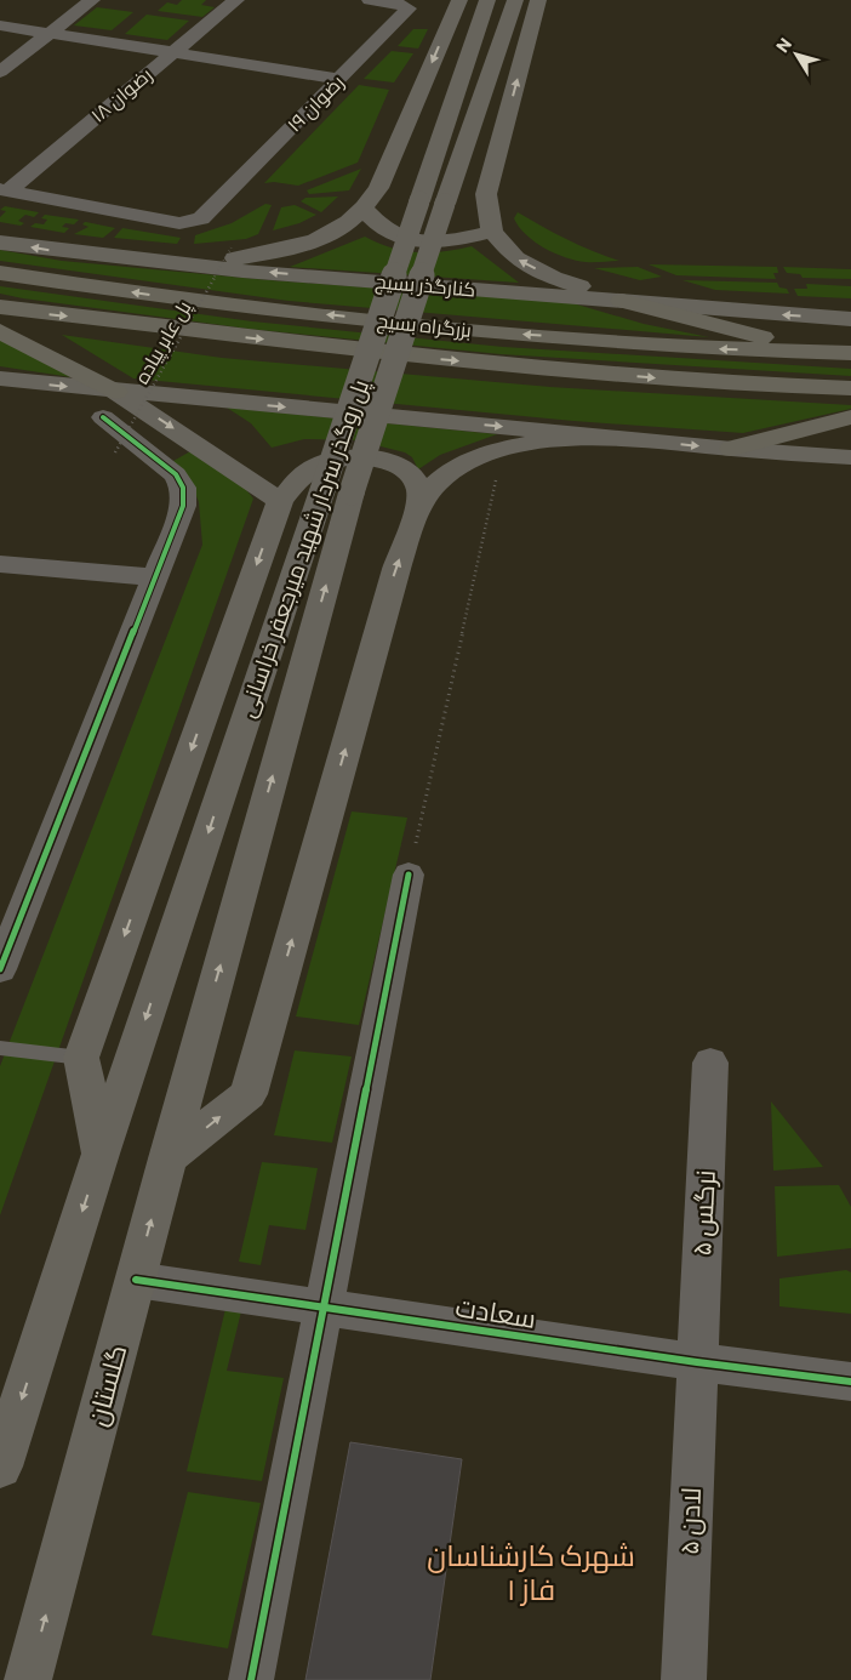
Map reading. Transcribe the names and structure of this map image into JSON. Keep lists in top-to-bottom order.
{
  "streets": {
    "highway": ["بزرگراه بسیج"],
    "main road": ["کنارگذر بسیج", "پل روگذر سردار شهید میرجعفر خراسانی", "گلستان"],
    "street": [
      "رضوان ۱۸",
      "رضوان ۱۹",
      "نرگس ۵",
      "سعادت",
      "لادن ۵"
    ],
    "path": ["پل عابر پیاده"]
  },
  "crossings": [
    ["رضوان ۱۸", "رضوان ۱۹"],
    ["پل روگذر سردار شهید میرجعفر خراسانی", "گلستان"],
    ["نرگس ۵", "سعادت"],
    ["نرگس ۵", "لادن ۵"],
    ["سعادت", "گلستان"],
    ["سعادت", "لادن ۵"]
  ],
  "districts": ["شهرک کارشناسان فاز ۱"],
  "north": "top left"
}
